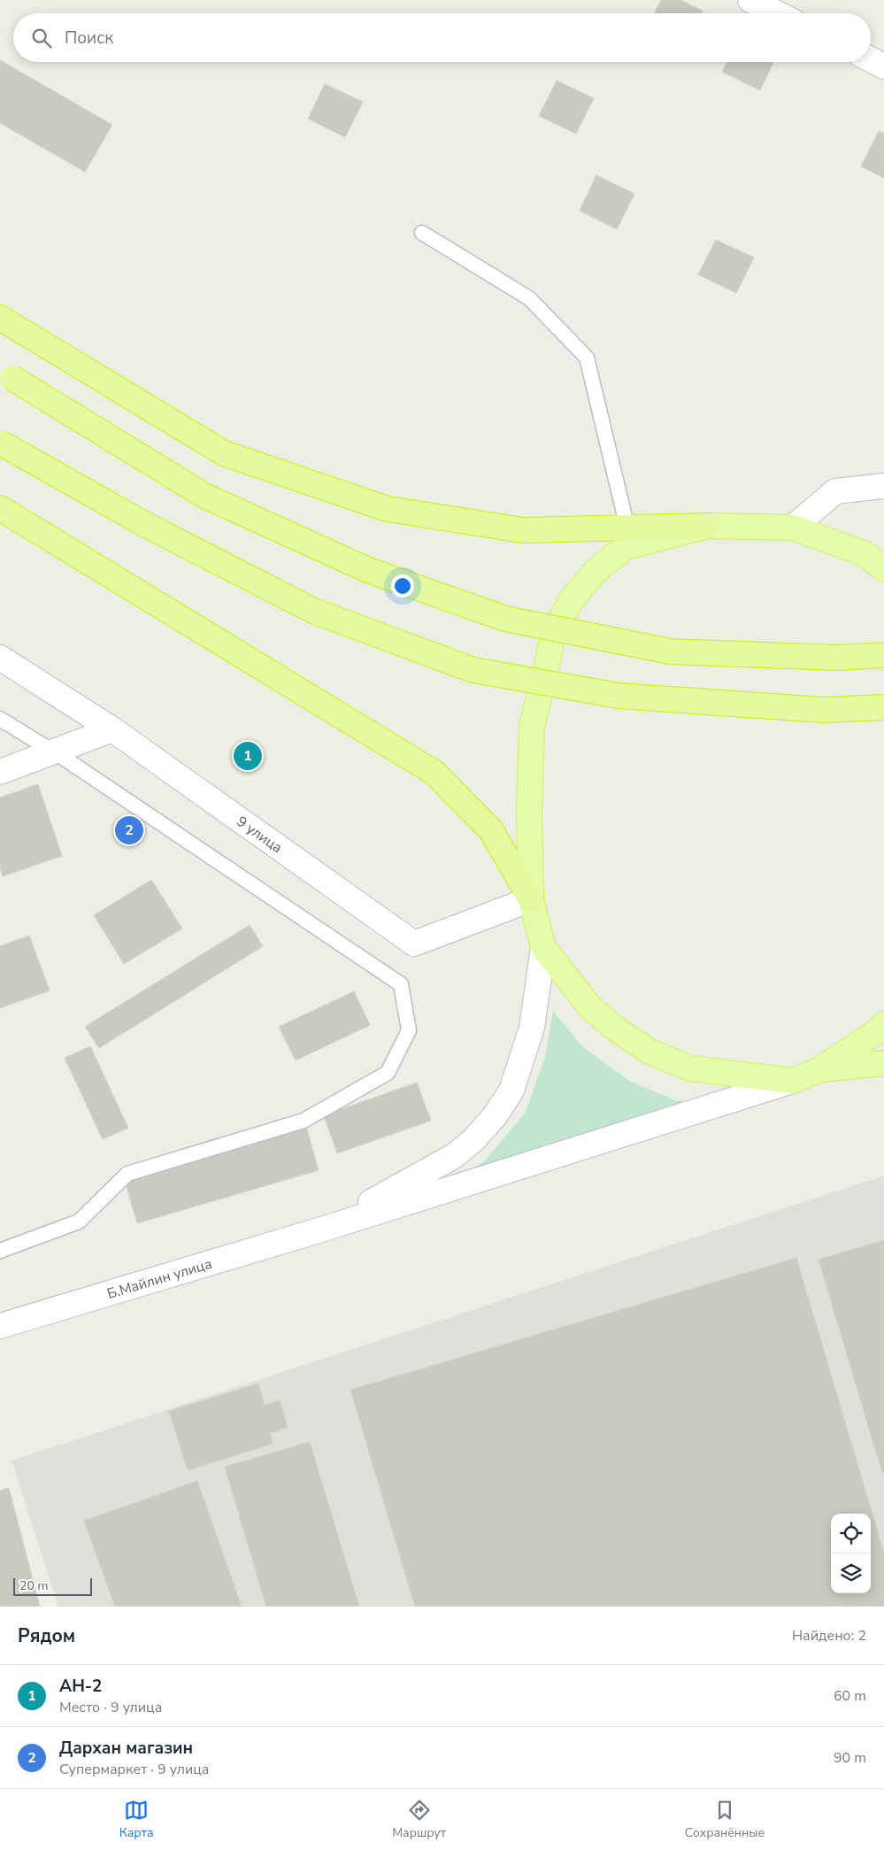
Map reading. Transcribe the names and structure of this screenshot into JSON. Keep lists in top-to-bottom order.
{
  "streets": {
    "street": ["9 улица", "Б.Майлин улица"]
  },
  "scale_bar": "20 m",
  "page": {
    "search": "Поиск",
    "pins": ["1", "2"],
    "scale": "20 m",
    "heading": ["Рядом", "Найдено: 2"],
    "list": [
      {
        "mark": "1",
        "name": "АН-2",
        "note": "Место · 9 улица",
        "value": "60 m"
      },
      {
        "mark": "2",
        "name": "Дархан магазин",
        "note": "Супермаркет · 9 улица",
        "value": "90 m"
      }
    ],
    "nav": ["Карта", "Маршрут", "Сохранённые"]
  }
}
